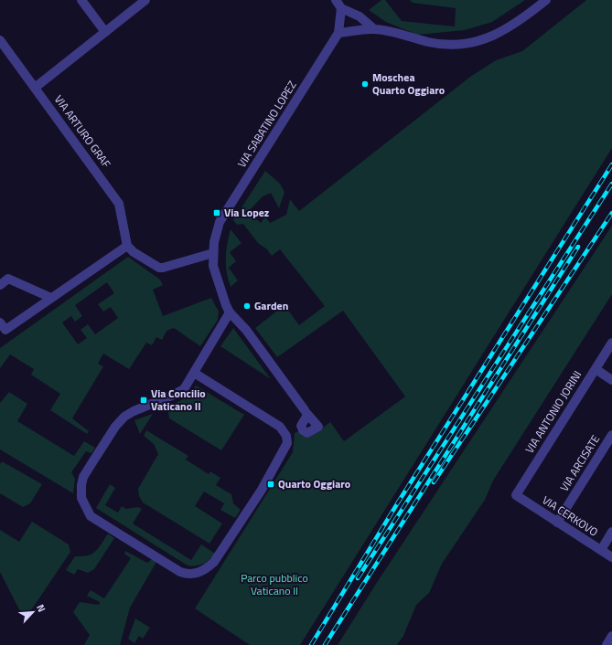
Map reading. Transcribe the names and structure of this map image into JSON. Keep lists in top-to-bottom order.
{
  "streets": {
    "street": [
      "VIA SABATINO LOPEZ",
      "VIA ARTURO GRAF",
      "VIA ANTONIO JORINI",
      "VIA ARCISATE",
      "VIA CERKOVO"
    ]
  },
  "crossings": [
    ["VIA ANTONIO JORINI", "VIA CERKOVO"],
    ["VIA ARCISATE", "VIA CERKOVO"]
  ],
  "parks": ["Parco pubblico Vaticano II"],
  "places": {
    "other": ["Moschea Quarto Oggiaro", "Garden"],
    "transit": ["Via Lopez", "Via Concilio Vaticano II", "Quarto Oggiaro"]
  },
  "north": "top right"
}
